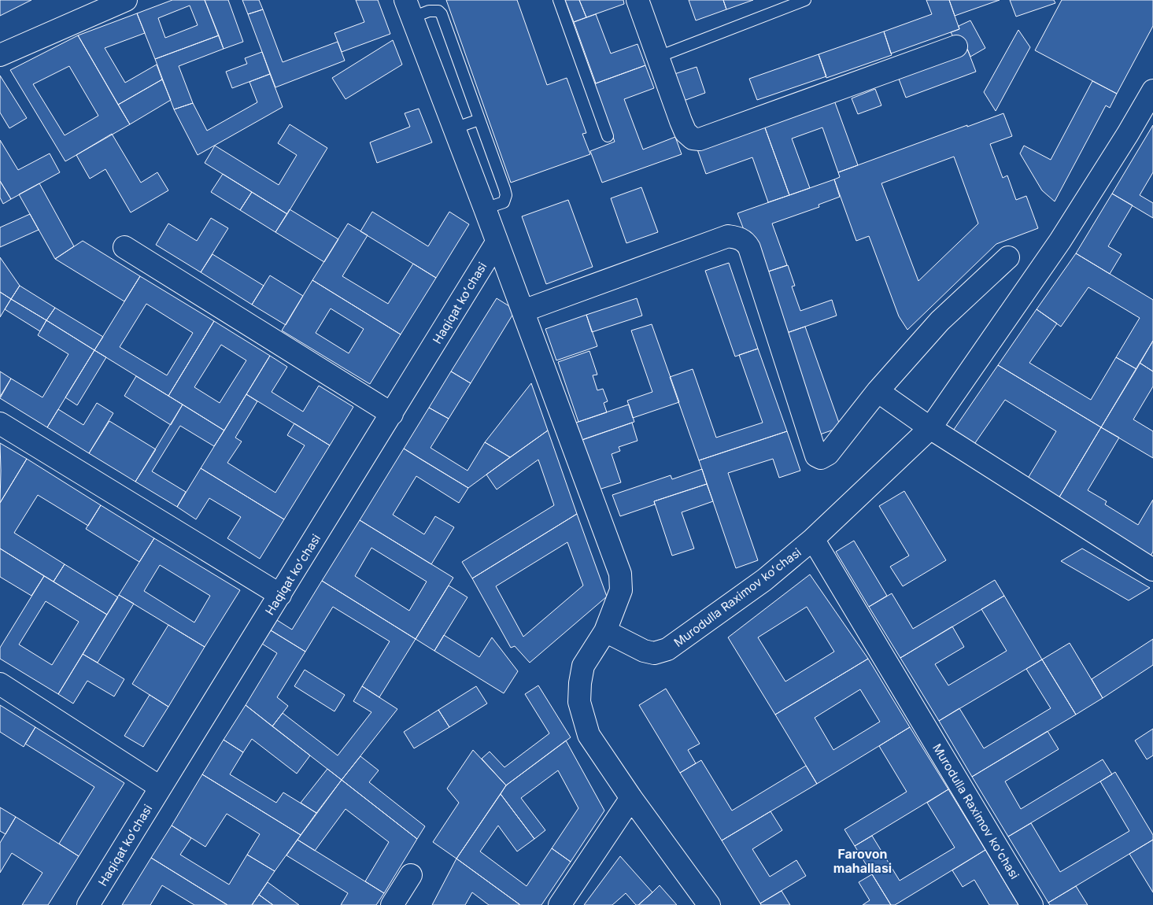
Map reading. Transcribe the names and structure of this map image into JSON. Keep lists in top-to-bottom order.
{
  "streets": {
    "street": ["Haqiqat koʻchasi", "Murodulla Raximov koʻchasi"]
  },
  "districts": ["Farovon mahallasi"]
}
